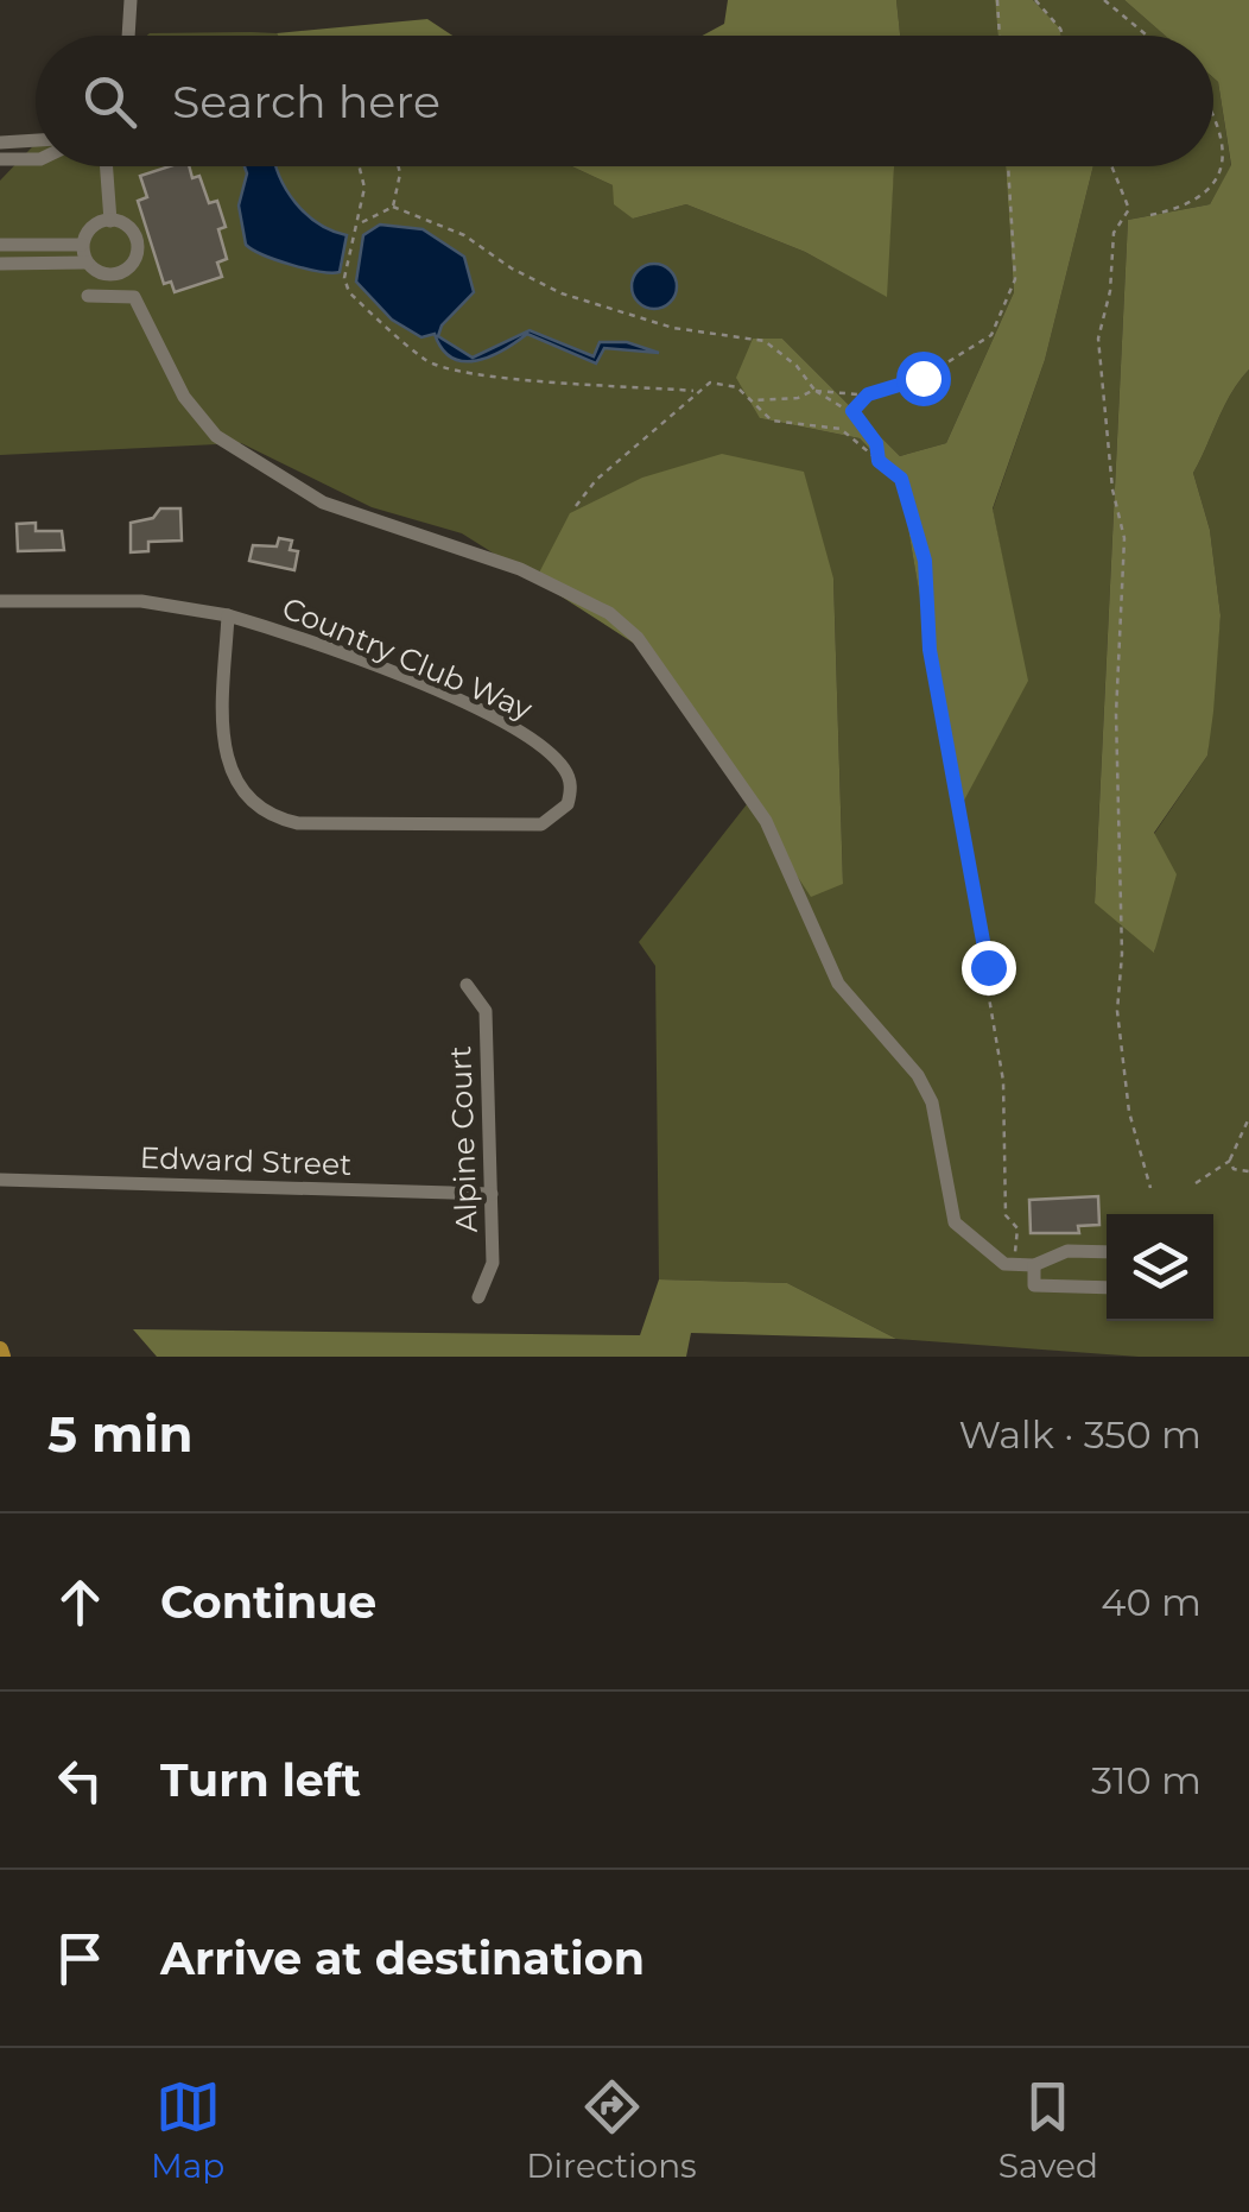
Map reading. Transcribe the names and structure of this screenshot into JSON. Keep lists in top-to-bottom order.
{
  "streets": {
    "street": ["Country Club Way", "Alpine Court", "Edward Street"]
  },
  "crossings": [
    ["Alpine Court", "Edward Street"]
  ],
  "page": {
    "search": "Search here",
    "heading": ["5 min", "Walk · 350 m"],
    "list": [
      ["Continue", "40 m"],
      ["Turn left", "310 m"],
      "Arrive at destination"
    ],
    "nav": ["Map", "Directions", "Saved"]
  }
}
